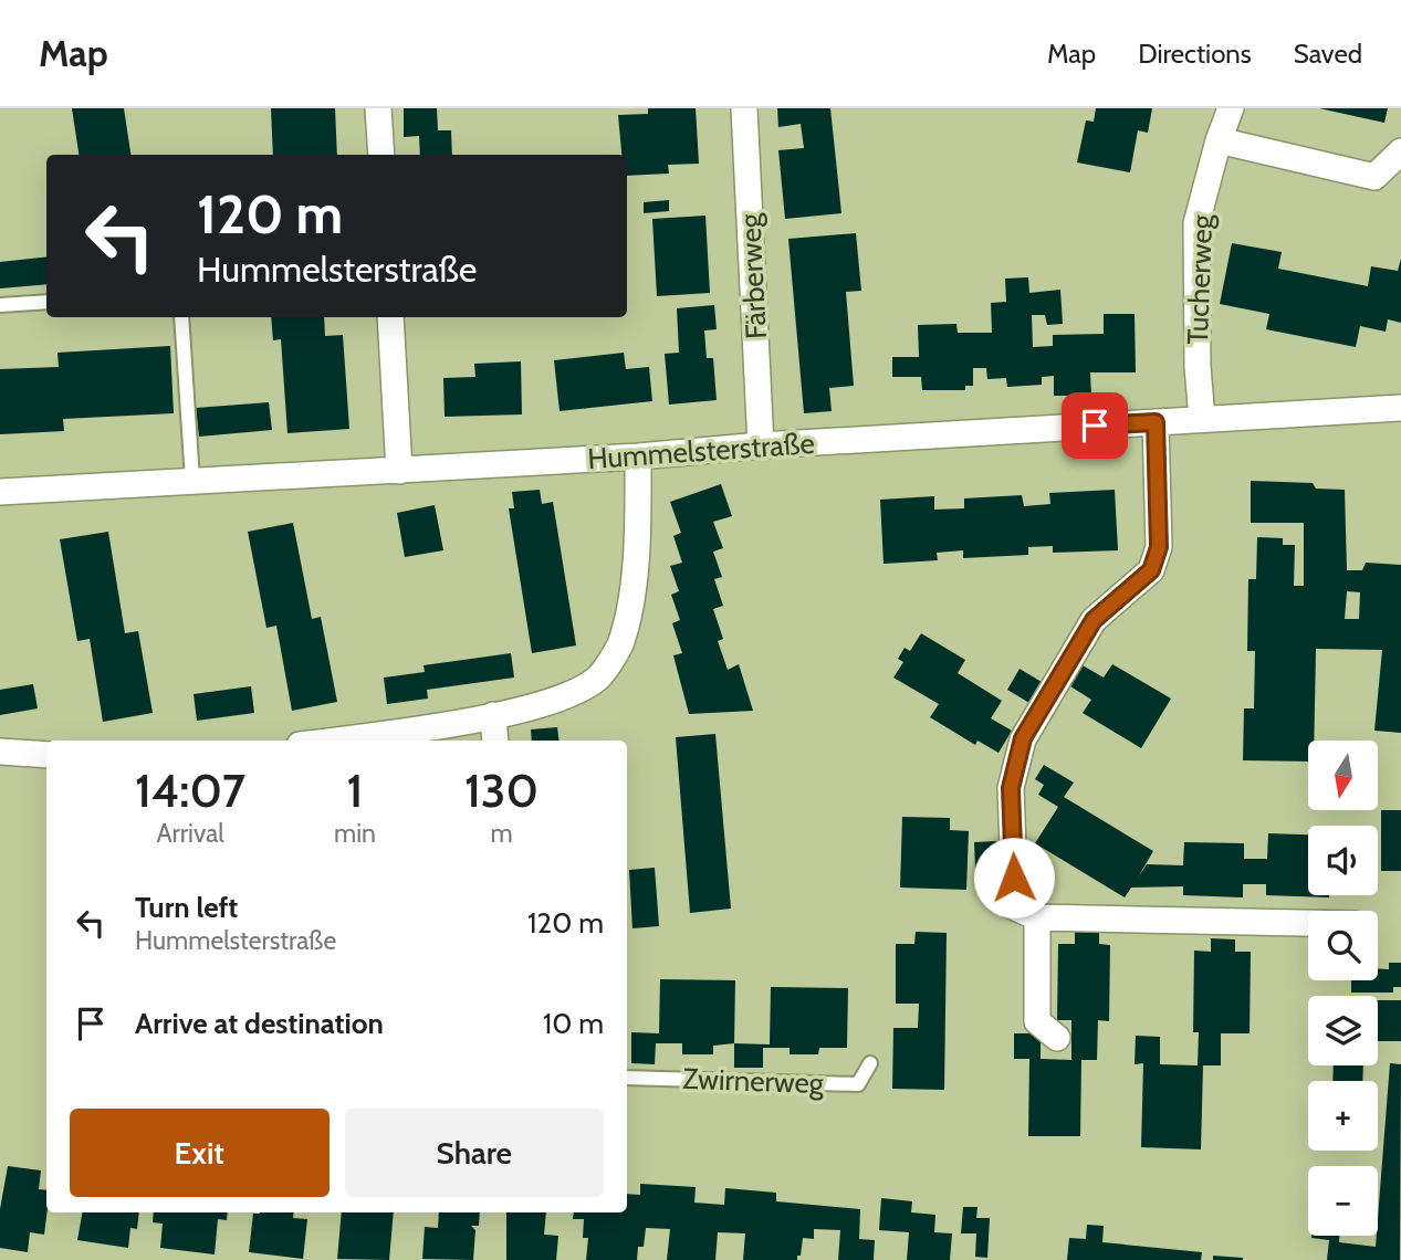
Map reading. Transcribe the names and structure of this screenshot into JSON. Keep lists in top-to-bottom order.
{
  "streets": {
    "street": ["Färberweg", "Tucherweg", "Hummelsterstraße"],
    "lane": ["Zwirnerweg"]
  },
  "crossings": [
    ["Färberweg", "Hummelsterstraße"],
    ["Tucherweg", "Hummelsterstraße"]
  ],
  "north": "bottom",
  "page": {
    "header": "Map",
    "nav": ["Map", "Directions", "Saved"],
    "turn": ["120 m", "Hummelsterstraße"],
    "map_buttons": ["+", "−"],
    "eta": [
      "14:07",
      "Arrival",
      "1",
      "min",
      "130",
      "m"
    ],
    "list": [
      {
        "name": "Turn left",
        "note": "Hummelsterstraße",
        "value": "120 m"
      },
      {
        "name": "Arrive at destination",
        "value": "10 m"
      }
    ],
    "buttons": ["Exit", "Share"]
  }
}
